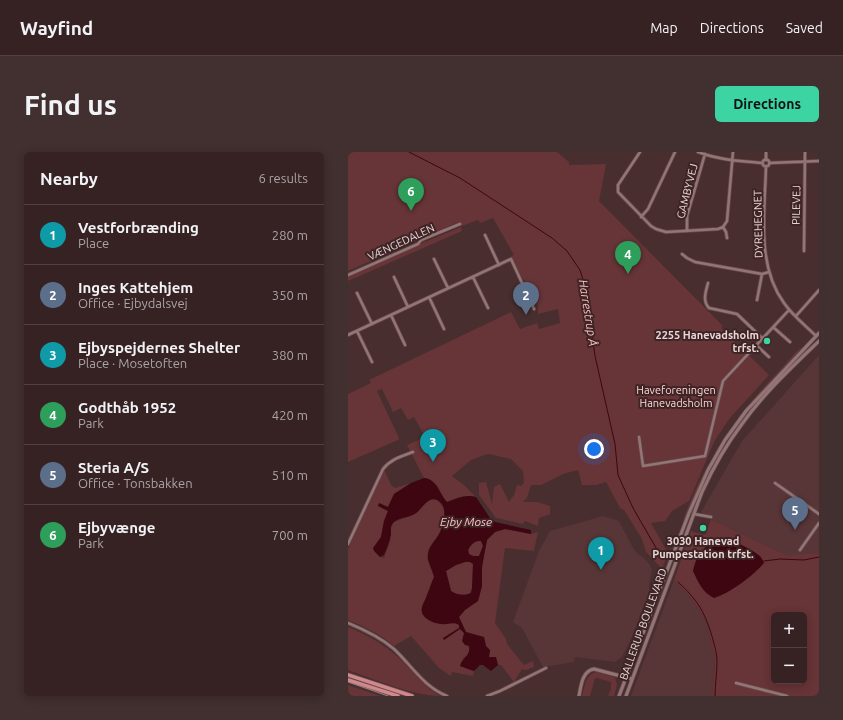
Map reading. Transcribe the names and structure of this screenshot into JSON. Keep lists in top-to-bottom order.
{
  "streets": {
    "street": [
      "GAMBYVEJ",
      "PILEVEJ",
      "DYREHEGNET",
      "VÆNGEDALEN",
      "BALLERUP BOULEVARD"
    ]
  },
  "crossings": [
    ["DYREHEGNET", "BALLERUP BOULEVARD"]
  ],
  "water": ["Harrestrup Å", "Ejby Mose"],
  "parks": ["Haveforeningen Hanevadsholm"],
  "places": ["2255 Hanevadsholm trfst.", "3030 Hanevad Pumpestation trfst."],
  "page": {
    "header": "Wayfind",
    "nav": ["Map", "Directions", "Saved"],
    "buttons": "Directions",
    "title": "Find us",
    "heading": ["Nearby", "6 results"],
    "pins": [
      "6",
      "4",
      "2",
      "3",
      "5",
      "1"
    ],
    "list": [
      {
        "mark": "1",
        "name": "Vestforbrænding",
        "note": "Place",
        "value": "280 m"
      },
      {
        "mark": "2",
        "name": "Inges Kattehjem",
        "note": "Office · Ejbydalsvej",
        "value": "350 m"
      },
      {
        "mark": "3",
        "name": "Ejbyspejdernes Shelter",
        "note": "Place · Mosetoften",
        "value": "380 m"
      },
      {
        "mark": "4",
        "name": "Godthåb 1952",
        "note": "Park",
        "value": "420 m"
      },
      {
        "mark": "5",
        "name": "Steria A/S",
        "note": "Office · Tonsbakken",
        "value": "510 m"
      },
      {
        "mark": "6",
        "name": "Ejbyvænge",
        "note": "Park",
        "value": "700 m"
      }
    ],
    "map_buttons": ["+", "−"]
  }
}
